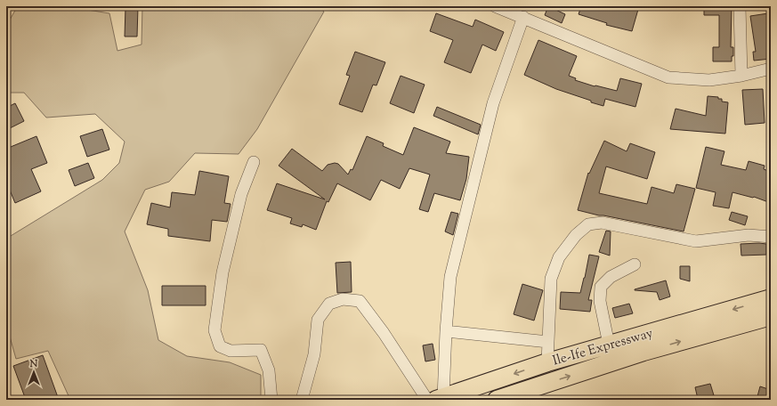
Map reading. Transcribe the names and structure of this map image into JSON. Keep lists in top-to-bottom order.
{
  "streets": {
    "main road": ["Ile-Ife Expressway"]
  },
  "north": "top"
}
